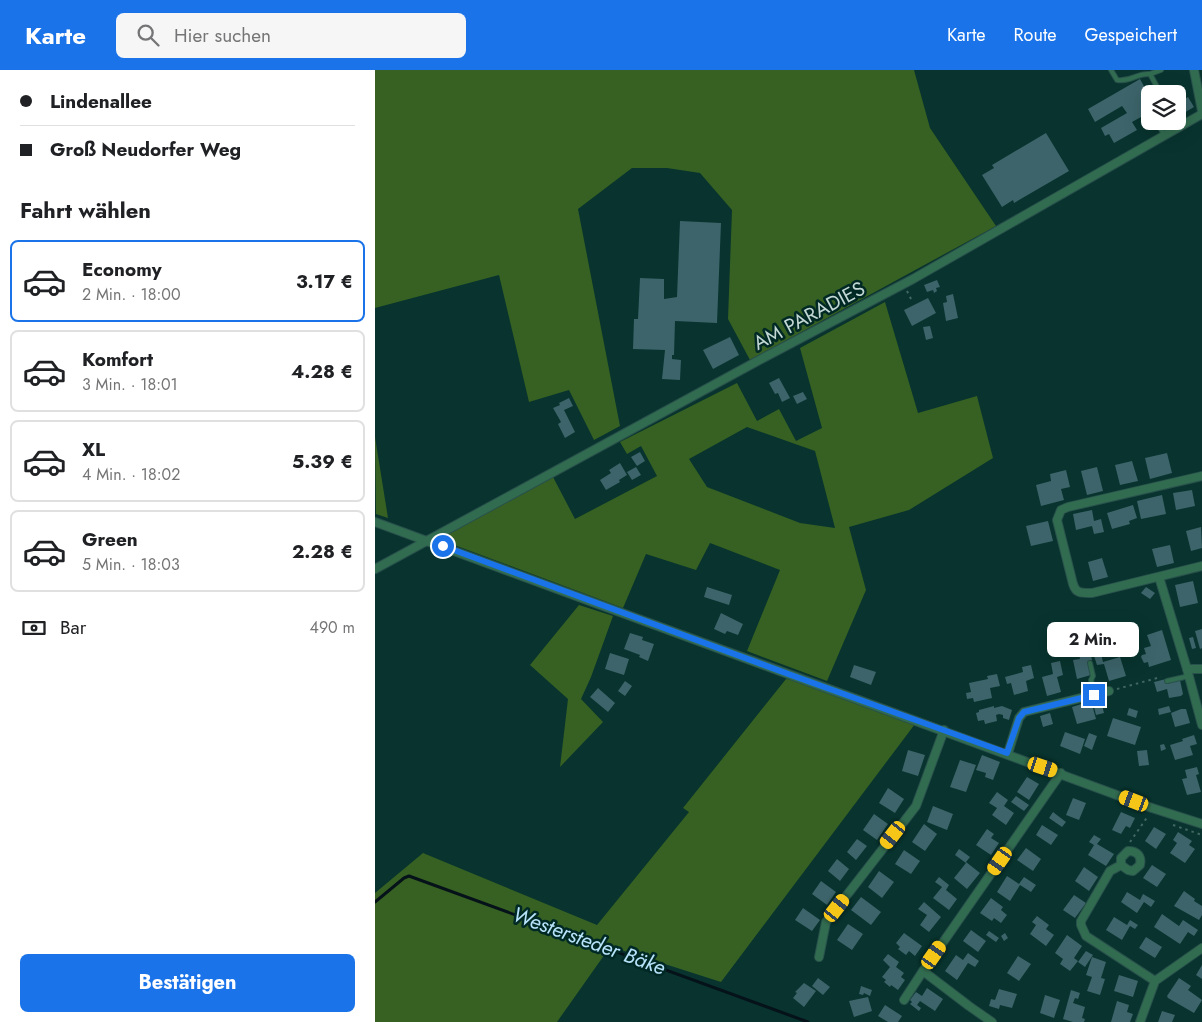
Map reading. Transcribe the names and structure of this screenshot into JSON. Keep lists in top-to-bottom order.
{
  "streets": {
    "street": ["AM PARADIES"]
  },
  "water": ["Westersteder Bäke"],
  "page": {
    "header": "Karte",
    "search": "Hier suchen",
    "nav": ["Karte", "Route", "Gespeichert"],
    "banner": ["Lindenallee", "Groß Neudorfer Weg"],
    "heading": "Fahrt wählen",
    "list": [
      {
        "name": "Economy",
        "note": "2 Min. · 18:00",
        "value": "3.17 €"
      },
      {
        "name": "Komfort",
        "note": "3 Min. · 18:01",
        "value": "4.28 €"
      },
      {
        "name": "XL",
        "note": "4 Min. · 18:02",
        "value": "5.39 €"
      },
      {
        "name": "Green",
        "note": "5 Min. · 18:03",
        "value": "2.28 €"
      }
    ],
    "pay": ["Bar", "490 m"],
    "bubble": "2 Min.",
    "buttons": "Bestätigen"
  }
}
